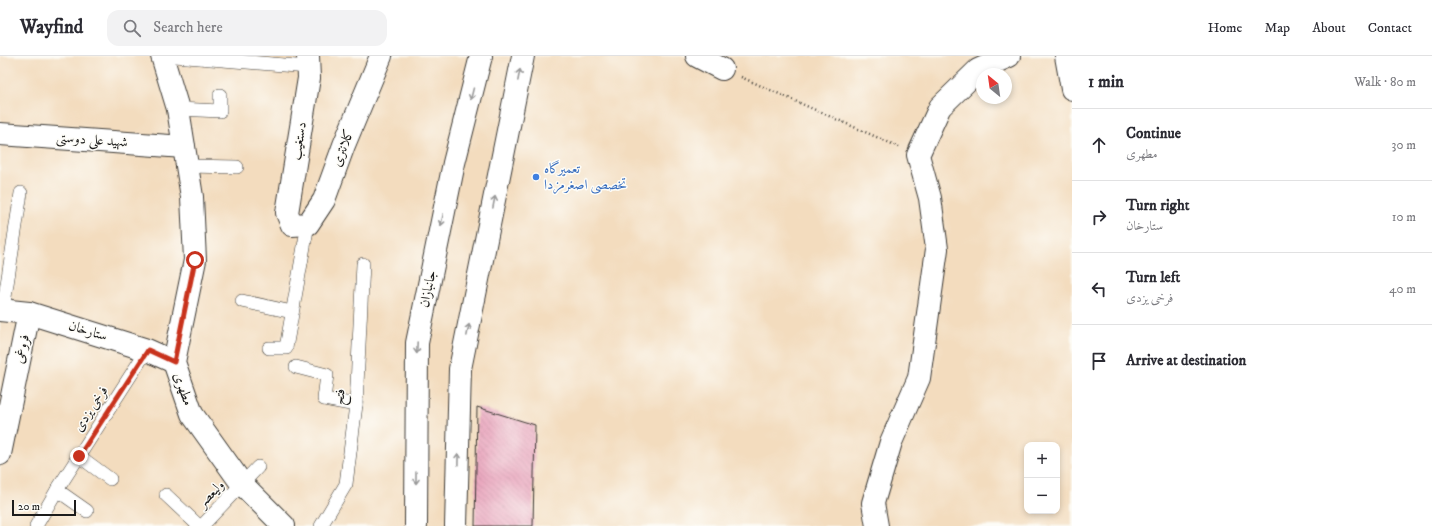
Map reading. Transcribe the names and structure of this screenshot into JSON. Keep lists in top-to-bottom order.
{
  "streets": {
    "street": [
      "شهید علی دوستی",
      "دستغیب",
      "کلانتری",
      "جانبازان",
      "ستارخان",
      "فروغی",
      "مطهری"
    ],
    "lane": ["فتح", "فرخی یزدی", "ولیعصر"]
  },
  "crossings": [
    ["شهید علی دوستی", "مطهری"],
    ["دستغیب", "کلانتری"],
    ["ستارخان", "فروغی"],
    ["ستارخان", "مطهری"],
    ["ستارخان", "فرخی یزدی"],
    ["مطهری", "ولیعصر"]
  ],
  "places": ["تعمیرگاه تخصصی اصغرمزدا"],
  "scale_bar": "20 m",
  "north": "top left",
  "page": {
    "header": "Wayfind",
    "search": "Search here",
    "nav": [
      "Home",
      "Map",
      "About",
      "Contact"
    ],
    "heading": ["1 min", "Walk · 80 m"],
    "list": [
      ["Continue", "مطهری", "30 m"],
      ["Turn right", "ستارخان", "10 m"],
      ["Turn left", "فرخی یزدی", "40 m"],
      "Arrive at destination"
    ],
    "map_buttons": ["+", "−"],
    "scale": "20 m"
  }
}
